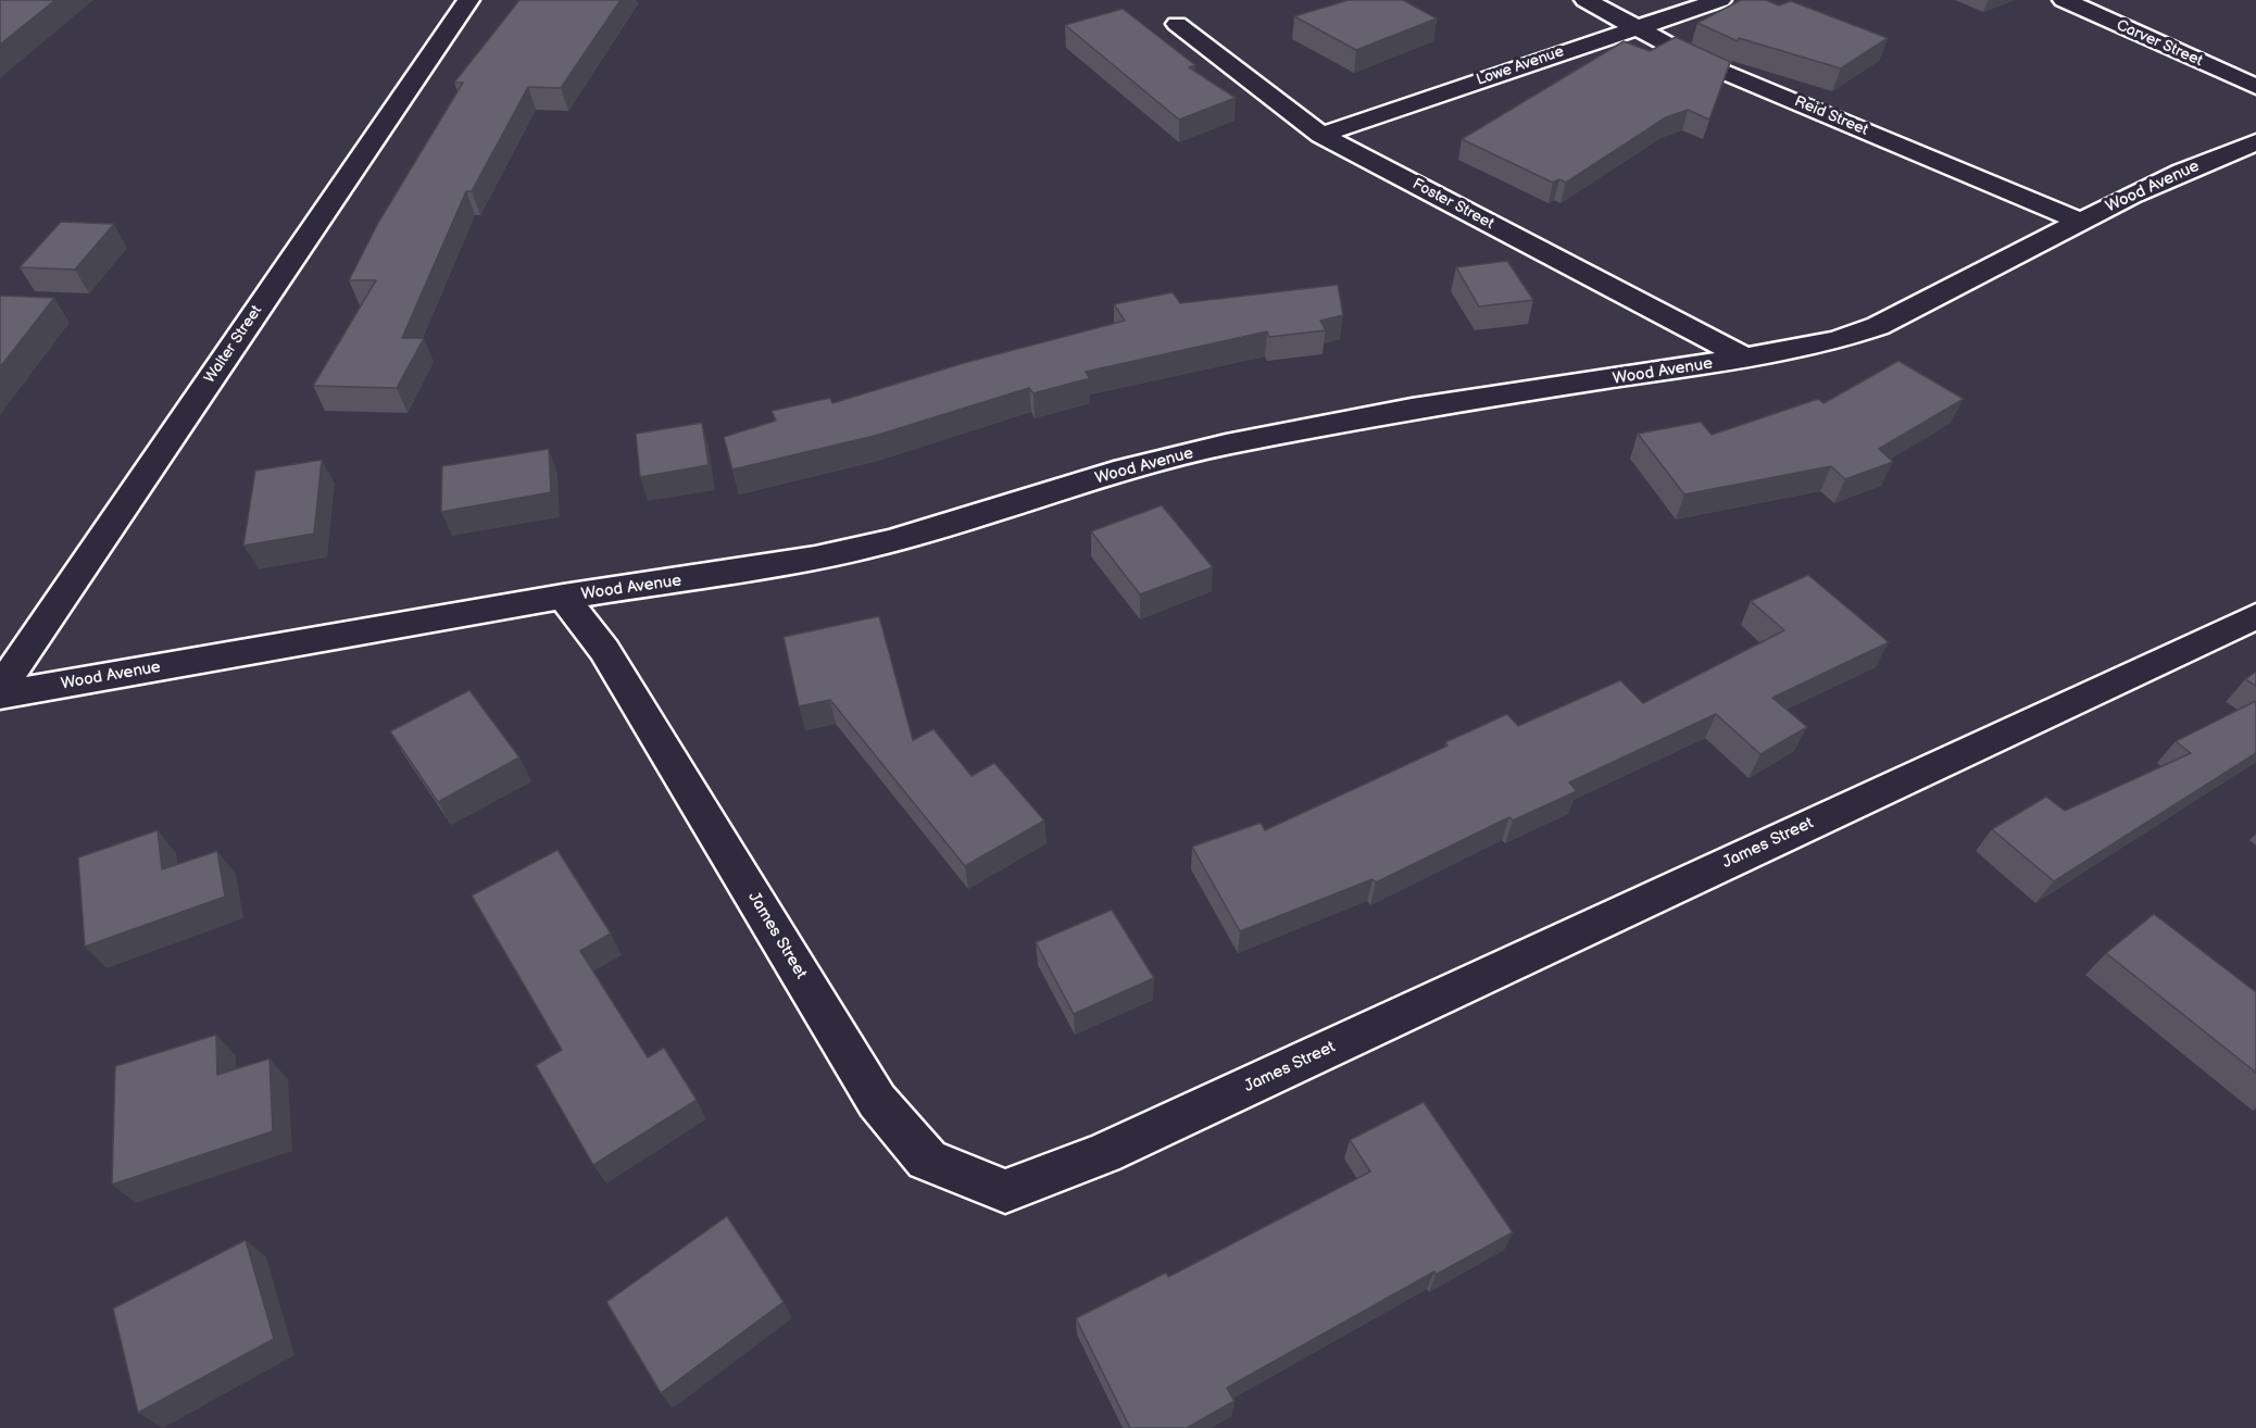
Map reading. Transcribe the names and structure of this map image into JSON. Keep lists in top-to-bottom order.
{
  "streets": {
    "street": [
      "Carver Street",
      "Lowe Avenue",
      "Reid Street",
      "Wood Avenue",
      "Foster Street",
      "Walter Street",
      "James Street"
    ]
  },
  "crossings": [
    ["Lowe Avenue", "Reid Street"],
    ["Lowe Avenue", "Foster Street"],
    ["Reid Street", "Wood Avenue"],
    ["Wood Avenue", "Foster Street"],
    ["Wood Avenue", "James Street"]
  ]
}
